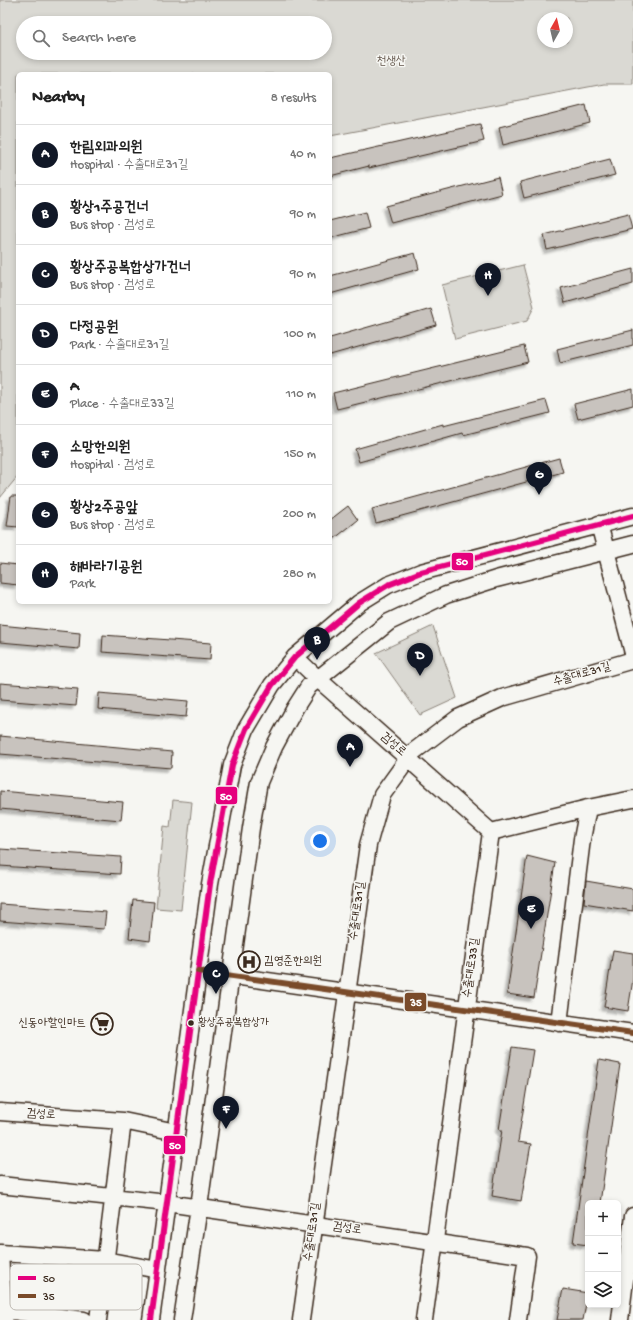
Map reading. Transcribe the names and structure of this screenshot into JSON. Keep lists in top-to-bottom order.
{
  "streets": {
    "street": ["수출대로31길", "검성로", "수출대로33길"]
  },
  "crossings": [
    ["수출대로31길", "검성로"],
    ["검성로", "수출대로33길"]
  ],
  "parks": ["천생산"],
  "places": {
    "hospital": ["김영준한의원"],
    "other": ["황상주공복합상가"],
    "supermarket": ["신동아할인마트"]
  },
  "lines": ["transit line 50", "transit line 35"],
  "legend": ["50", "35"],
  "north": "top",
  "page": {
    "search": "Search here",
    "heading": ["Nearby", "8 results"],
    "list": [
      {
        "mark": "A",
        "name": "한림외과의원",
        "note": "Hospital · 수출대로31길",
        "value": "40 m"
      },
      {
        "mark": "B",
        "name": "황상1주공건너",
        "note": "Bus stop · 검성로",
        "value": "90 m"
      },
      {
        "mark": "C",
        "name": "황상주공복합상가건너",
        "note": "Bus stop · 검성로",
        "value": "90 m"
      },
      {
        "mark": "D",
        "name": "다정공원",
        "note": "Park · 수출대로31길",
        "value": "100 m"
      },
      {
        "mark": "E",
        "name": "A",
        "note": "Place · 수출대로33길",
        "value": "110 m"
      },
      {
        "mark": "F",
        "name": "소망한의원",
        "note": "Hospital · 검성로",
        "value": "150 m"
      },
      {
        "mark": "G",
        "name": "황상2주공앞",
        "note": "Bus stop · 검성로",
        "value": "200 m"
      },
      {
        "mark": "H",
        "name": "해바라기공원",
        "note": "Park",
        "value": "280 m"
      }
    ],
    "pins": [
      "H",
      "G",
      "B",
      "D",
      "A",
      "E",
      "C",
      "F"
    ],
    "map_buttons": ["+", "−"]
  }
}
